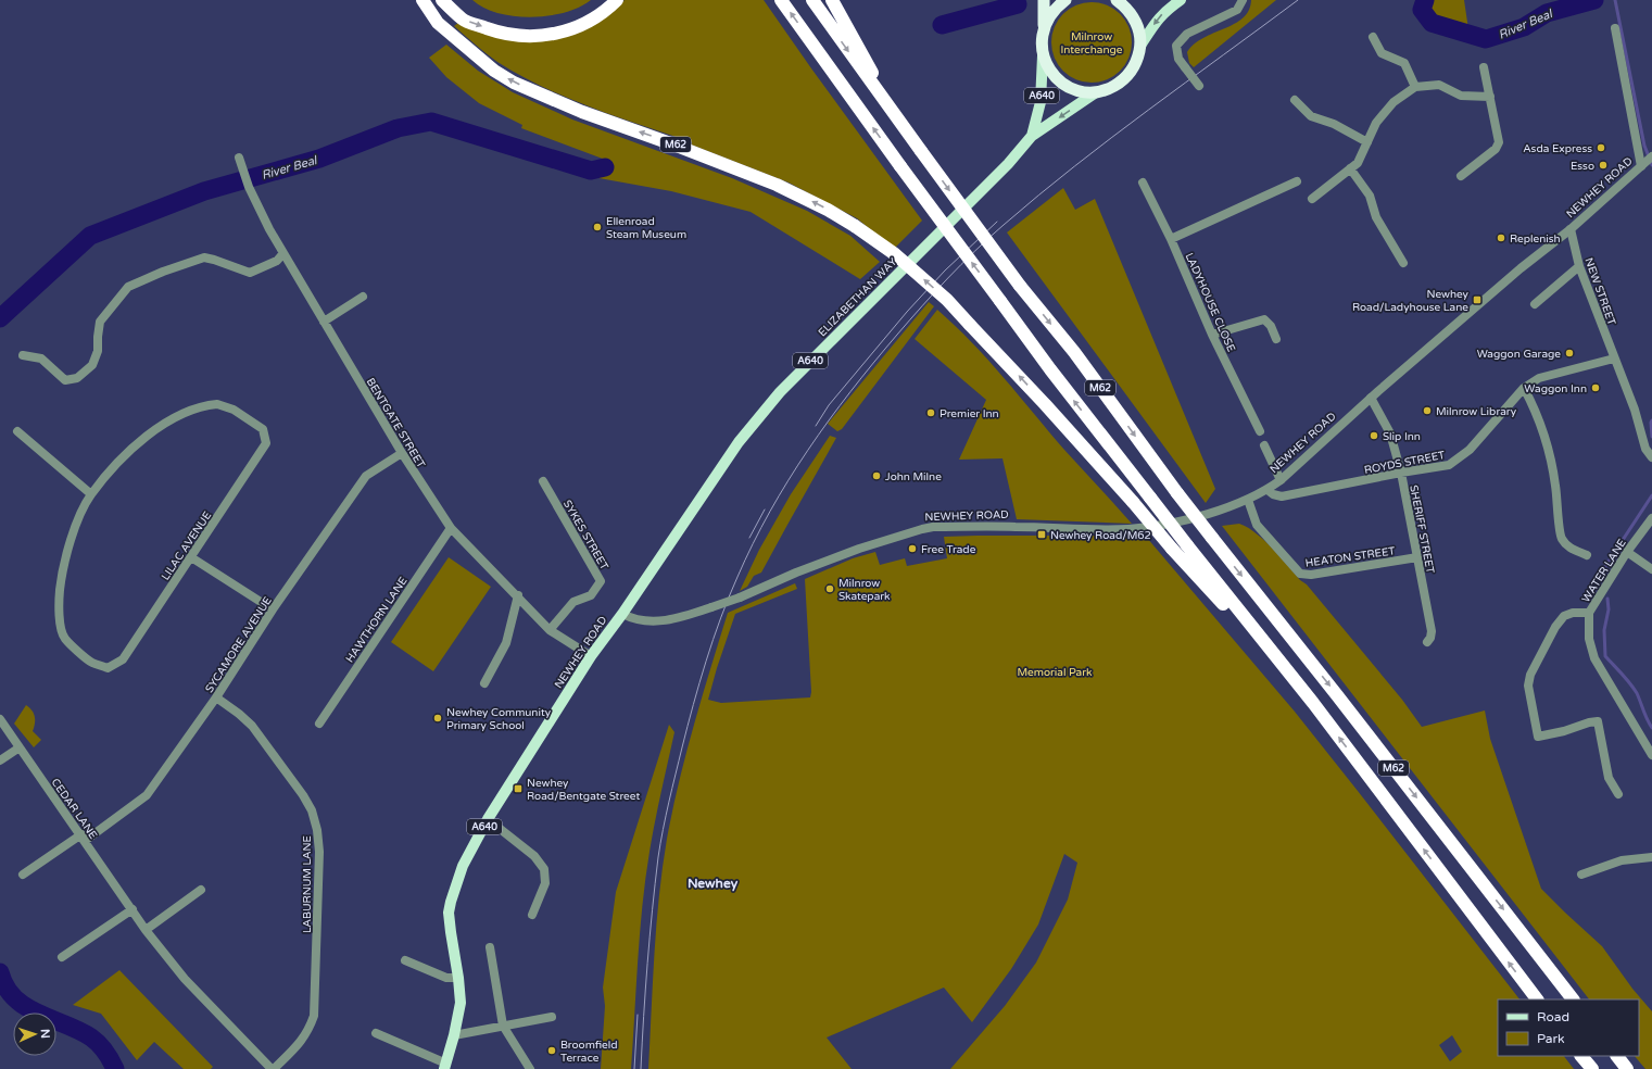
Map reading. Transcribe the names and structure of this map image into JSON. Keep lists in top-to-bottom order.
{
  "streets": {
    "highway": ["A640", "M62"],
    "main road": ["NEWHEY ROAD", "ELIZABETHAN WAY"],
    "street": [
      "NEW STREET",
      "LADYHOUSE CLOSE",
      "BENTGATE STREET",
      "ROYDS STREET",
      "SHERIFF STREET",
      "SYKES STREET",
      "LILAC AVENUE",
      "HEATON STREET",
      "WATER LANE",
      "HAWTHORN LANE",
      "SYCAMORE AVENUE",
      "CEDAR LANE",
      "LABURNUM LANE"
    ]
  },
  "crossings": [
    ["A640", "ELIZABETHAN WAY"],
    ["NEWHEY ROAD", "NEW STREET"],
    ["NEWHEY ROAD", "ELIZABETHAN WAY"],
    ["NEWHEY ROAD", "BENTGATE STREET"],
    ["NEWHEY ROAD", "ROYDS STREET"],
    ["NEWHEY ROAD", "SHERIFF STREET"],
    ["NEWHEY ROAD", "HEATON STREET"],
    ["NEW STREET", "ROYDS STREET"],
    ["BENTGATE STREET", "SYKES STREET"],
    ["BENTGATE STREET", "HAWTHORN LANE"],
    ["BENTGATE STREET", "SYCAMORE AVENUE"],
    ["ROYDS STREET", "SHERIFF STREET"],
    ["SHERIFF STREET", "HEATON STREET"],
    ["SYCAMORE AVENUE", "CEDAR LANE"],
    ["SYCAMORE AVENUE", "LABURNUM LANE"],
    ["CEDAR LANE", "LABURNUM LANE"]
  ],
  "districts": ["Newhey"],
  "water": ["River Beal"],
  "parks": ["Milnrow Interchange", "Memorial Park"],
  "places": {
    "other": [
      "Asda Express",
      "Esso",
      "Ellenroad Steam Museum",
      "Replenish",
      "Waggon Garage",
      "Waggon Inn",
      "Milnrow Library",
      "Premier Inn",
      "Slip Inn",
      "John Milne",
      "Free Trade",
      "Milnrow Skatepark",
      "Newhey Community Primary School",
      "Broomfield Terrace"
    ],
    "transit": ["Newhey Road/Ladyhouse Lane", "Newhey Road/M62", "Newhey Road/Bentgate Street"]
  },
  "legend": ["Road", "Park"],
  "north": "right"
}
